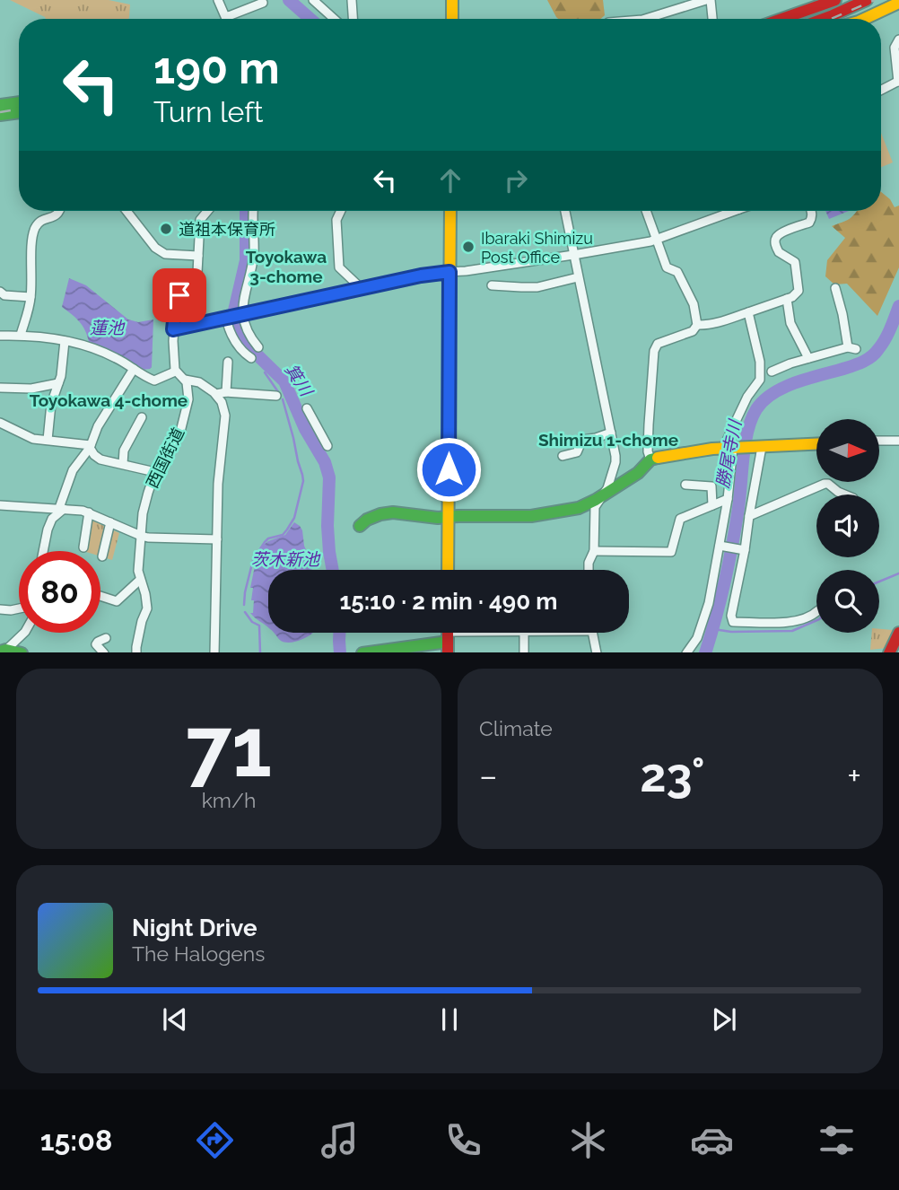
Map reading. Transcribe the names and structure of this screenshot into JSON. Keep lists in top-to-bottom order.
{
  "streets": {
    "street": ["西国街道"]
  },
  "districts": ["Toyokawa 3-chome", "Toyokawa 4-chome", "Shimizu 1-chome"],
  "water": [
    "蓮池",
    "箕川",
    "勝尾寺川",
    "茨木新池"
  ],
  "places": ["道祖本保育所", "Ibaraki Shimizu Post Office"],
  "north": "right",
  "page": {
    "turn": ["190 m", "Turn left"],
    "limit": "80",
    "trip": "15:10 · 2 min · 490 m",
    "tile": [
      ["71", "km/h"],
      "Climate"
    ],
    "heat": ["−", "23°", "+"],
    "song": ["Night Drive", "The Halogens"],
    "tabs": "15:08"
  }
}
